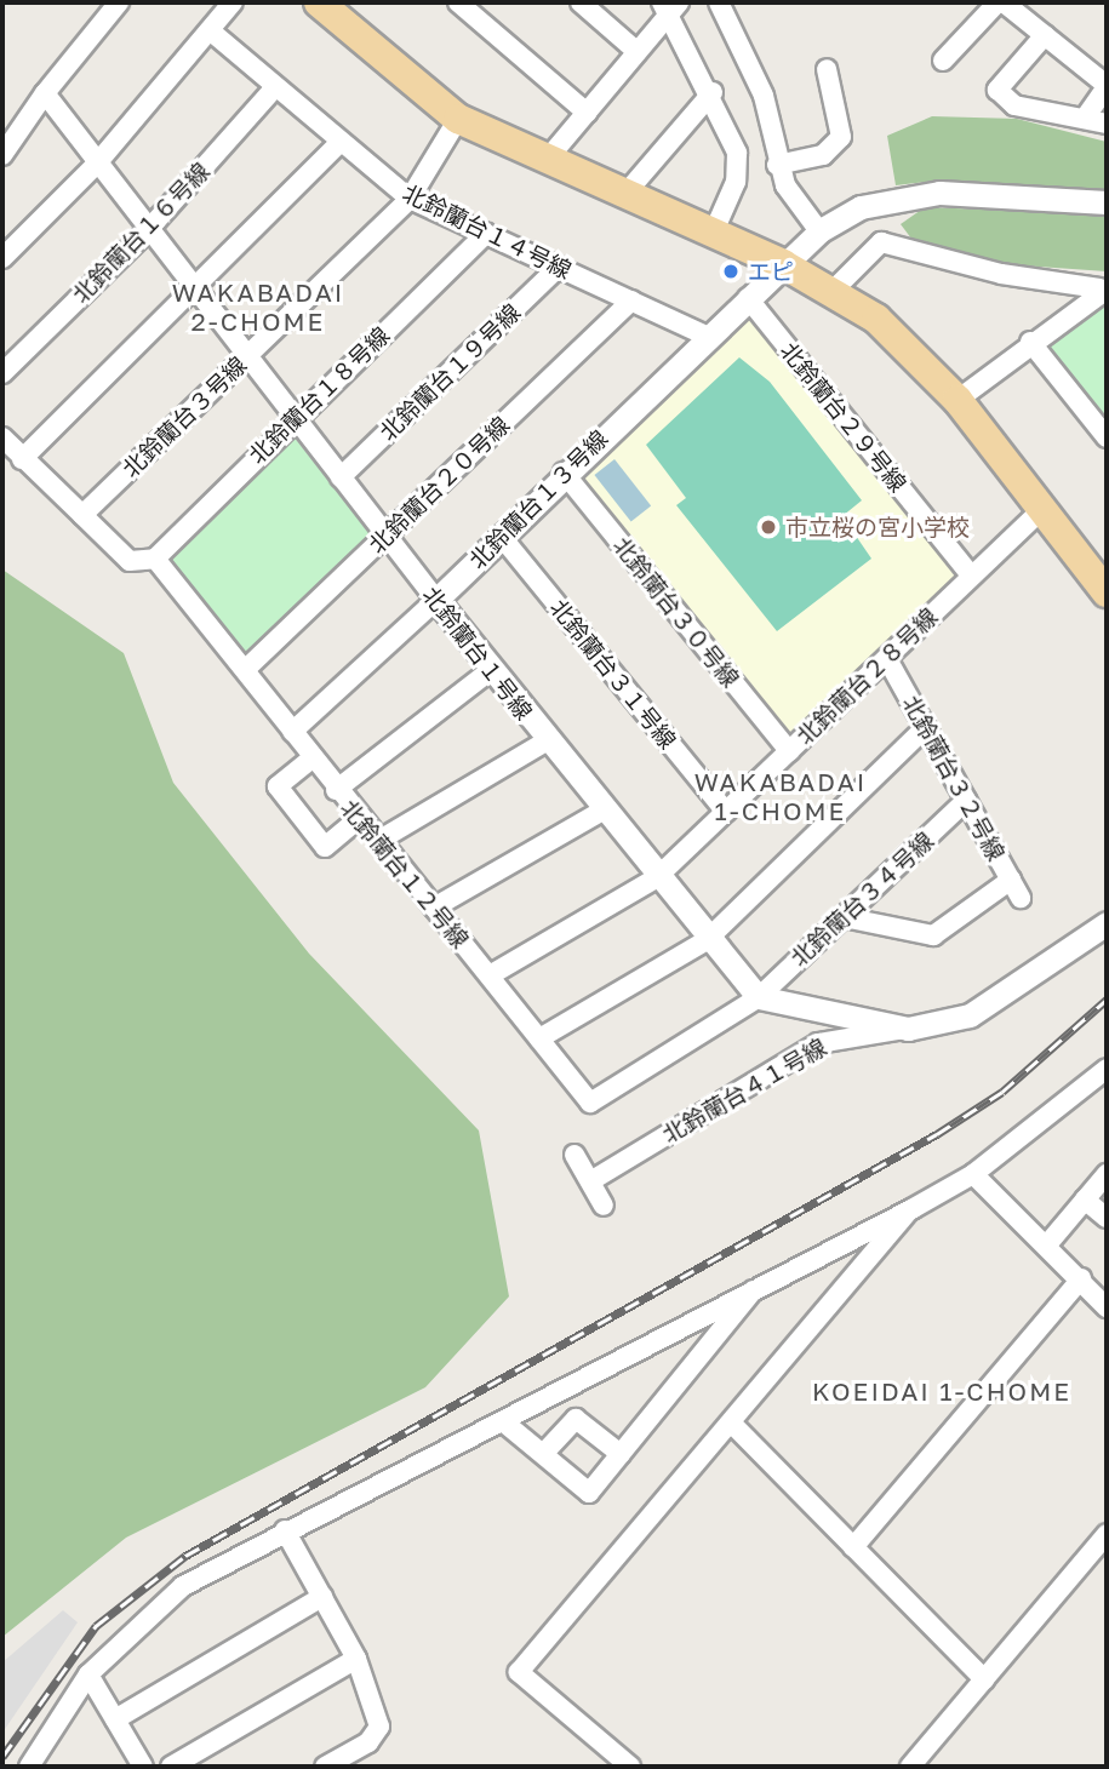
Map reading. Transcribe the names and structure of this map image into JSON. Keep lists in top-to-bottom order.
{
  "streets": {
    "street": [
      "北鈴蘭台１４号線",
      "北鈴蘭台１６号線",
      "北鈴蘭台１９号線",
      "北鈴蘭台１８号線",
      "北鈴蘭台３号線",
      "北鈴蘭台２９号線",
      "北鈴蘭台２０号線",
      "北鈴蘭台１３号線",
      "北鈴蘭台３０号線",
      "北鈴蘭台１号線",
      "北鈴蘭台３１号線",
      "北鈴蘭台２８号線",
      "北鈴蘭台３２号線",
      "北鈴蘭台１２号線",
      "北鈴蘭台３４号線",
      "北鈴蘭台４１号線"
    ]
  },
  "crossings": [
    ["北鈴蘭台１４号線", "北鈴蘭台１６号線"],
    ["北鈴蘭台１４号線", "北鈴蘭台１９号線"],
    ["北鈴蘭台１４号線", "北鈴蘭台１８号線"],
    ["北鈴蘭台１４号線", "北鈴蘭台３号線"],
    ["北鈴蘭台１４号線", "北鈴蘭台２０号線"],
    ["北鈴蘭台１４号線", "北鈴蘭台１３号線"],
    ["北鈴蘭台１６号線", "北鈴蘭台１号線"],
    ["北鈴蘭台１９号線", "北鈴蘭台１号線"],
    ["北鈴蘭台１８号線", "北鈴蘭台１号線"],
    ["北鈴蘭台１８号線", "北鈴蘭台１２号線"],
    ["北鈴蘭台３号線", "北鈴蘭台１号線"],
    ["北鈴蘭台２９号線", "北鈴蘭台１３号線"],
    ["北鈴蘭台２９号線", "北鈴蘭台２８号線"],
    ["北鈴蘭台２０号線", "北鈴蘭台１号線"],
    ["北鈴蘭台２０号線", "北鈴蘭台１２号線"],
    ["北鈴蘭台１３号線", "北鈴蘭台３０号線"],
    ["北鈴蘭台１３号線", "北鈴蘭台１号線"],
    ["北鈴蘭台１３号線", "北鈴蘭台３１号線"],
    ["北鈴蘭台１３号線", "北鈴蘭台１２号線"],
    ["北鈴蘭台３０号線", "北鈴蘭台２８号線"],
    ["北鈴蘭台１号線", "北鈴蘭台２８号線"],
    ["北鈴蘭台１号線", "北鈴蘭台１２号線"],
    ["北鈴蘭台１号線", "北鈴蘭台３４号線"],
    ["北鈴蘭台３１号線", "北鈴蘭台２８号線"],
    ["北鈴蘭台２８号線", "北鈴蘭台３２号線"],
    ["北鈴蘭台２８号線", "北鈴蘭台１２号線"],
    ["北鈴蘭台３２号線", "北鈴蘭台３４号線"],
    ["北鈴蘭台１２号線", "北鈴蘭台３４号線"]
  ],
  "districts": ["WAKABADAI 2-CHOME", "WAKABADAI 1-CHOME", "KOEIDAI 1-CHOME"],
  "places": ["エピ", "市立桜の宮小学校"]
}
